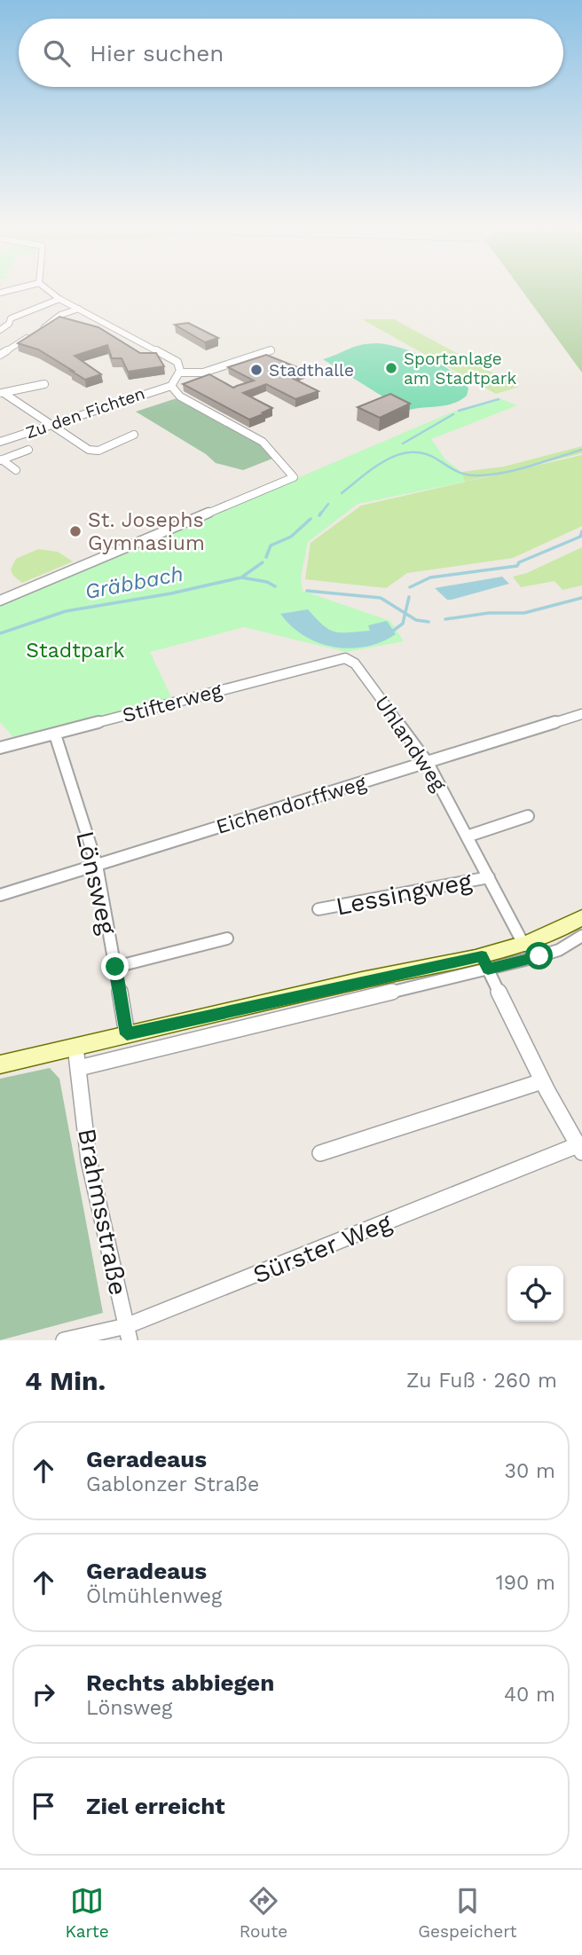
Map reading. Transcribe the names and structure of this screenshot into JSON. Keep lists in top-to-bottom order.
{
  "streets": {
    "street": [
      "Zu den Fichten",
      "Stifterweg",
      "Uhlandweg",
      "Eichendorffweg",
      "Lönsweg",
      "Lessingweg",
      "Brahmsstraße",
      "Sürster Weg"
    ]
  },
  "crossings": [
    ["Stifterweg", "Uhlandweg"],
    ["Stifterweg", "Lönsweg"],
    ["Uhlandweg", "Eichendorffweg"],
    ["Uhlandweg", "Lessingweg"],
    ["Eichendorffweg", "Lönsweg"],
    ["Brahmsstraße", "Sürster Weg"]
  ],
  "water": ["Gräbbach"],
  "parks": ["Stadtpark"],
  "places": ["Sportanlage am Stadtpark", "Stadthalle", "St. Josephs Gymnasium"],
  "page": {
    "search": "Hier suchen",
    "heading": ["4 Min.", "Zu Fuß · 260 m"],
    "list": [
      ["Geradeaus", "Gablonzer Straße", "30 m"],
      ["Geradeaus", "Ölmühlenweg", "190 m"],
      ["Rechts abbiegen", "Lönsweg", "40 m"],
      "Ziel erreicht"
    ],
    "nav": ["Karte", "Route", "Gespeichert"]
  }
}
